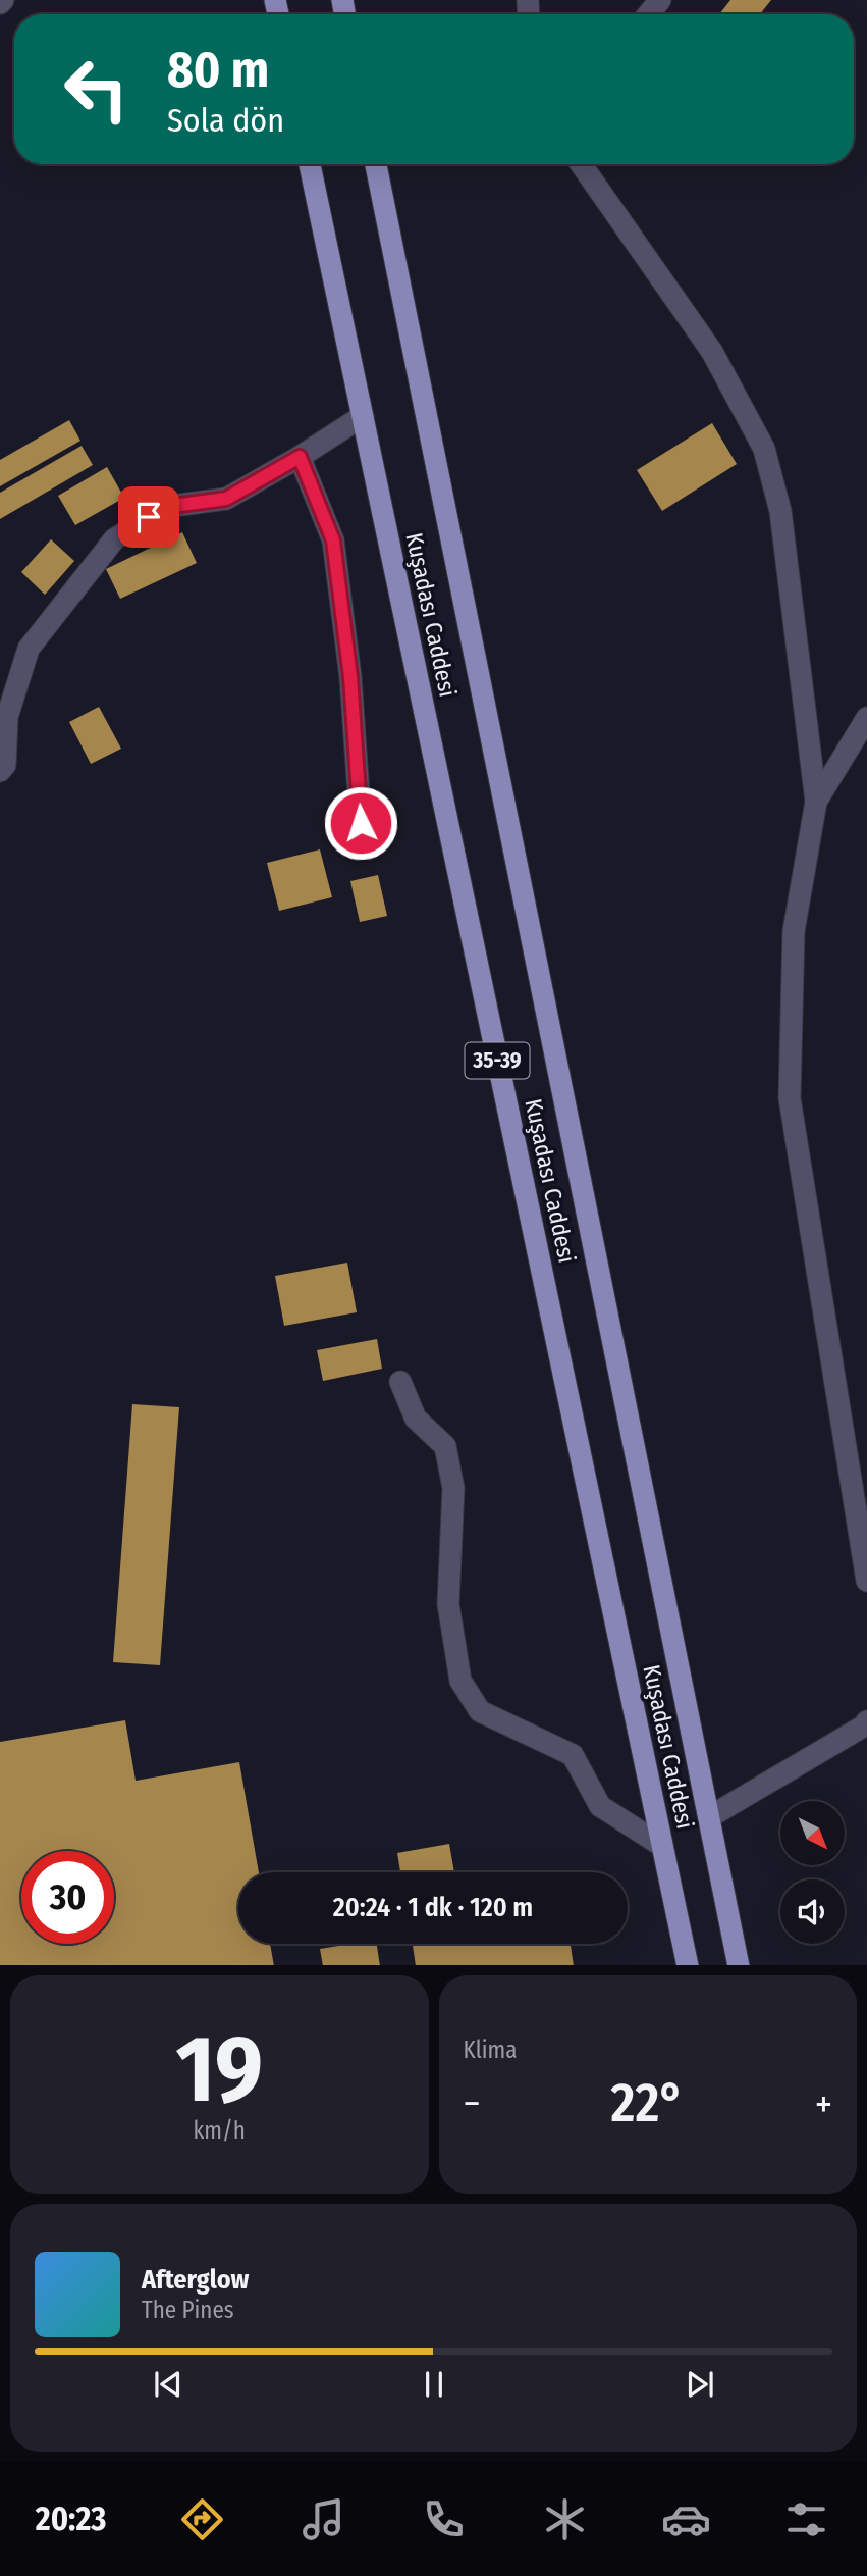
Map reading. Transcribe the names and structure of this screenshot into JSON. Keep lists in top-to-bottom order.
{
  "streets": {
    "main road": ["Kuşadası Caddesi", "35-39"]
  },
  "north": "bottom right",
  "page": {
    "turn": ["80 m", "Sola dön"],
    "limit": "30",
    "trip": "20:24 · 1 dk · 120 m",
    "tile": [
      ["19", "km/h"],
      "Klima"
    ],
    "heat": ["−", "22°", "+"],
    "song": ["Afterglow", "The Pines"],
    "tabs": "20:23"
  }
}
